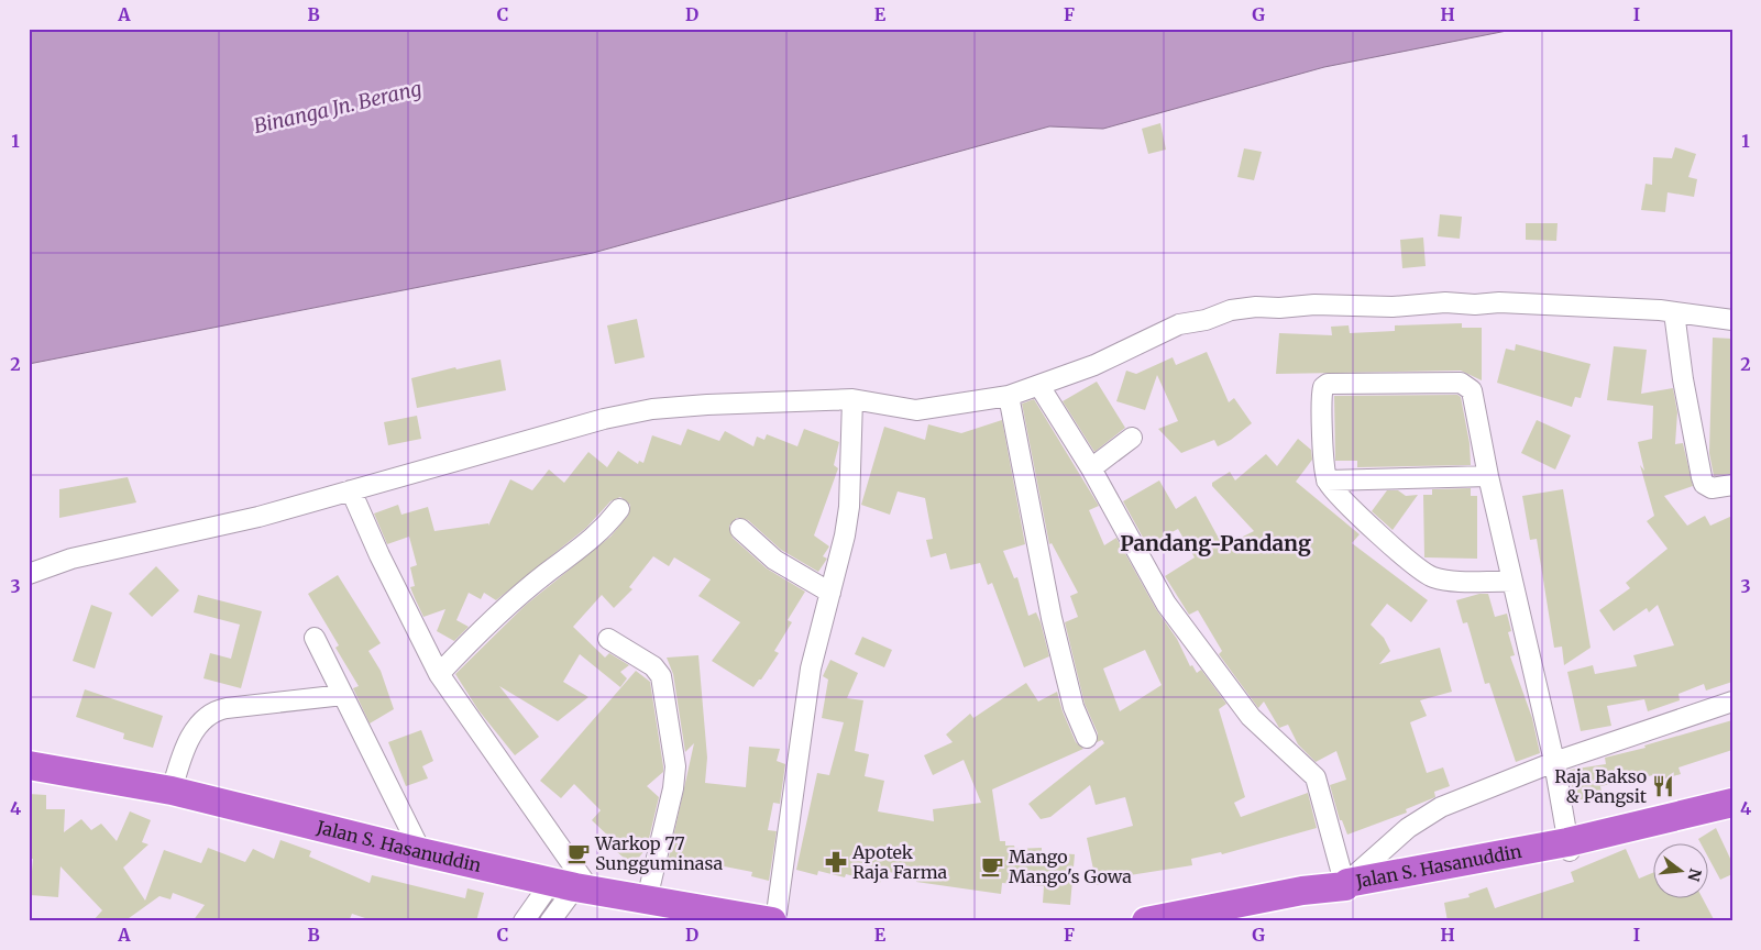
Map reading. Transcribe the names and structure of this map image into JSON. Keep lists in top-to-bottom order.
{
  "streets": {
    "highway": ["Jalan S. Hasanuddin"]
  },
  "districts": ["Pandang-Pandang"],
  "water": ["Binanga Jn. Berang"],
  "places": {
    "restaurant": ["Raja Bakso & Pangsit"],
    "cafe": ["Warkop 77 Sungguminasa", "Mango Mango's Gowa"],
    "pharmacy": ["Apotek Raja Farma"]
  },
  "north": "right",
  "grid": {
    "columns": [
      "A",
      "B",
      "C",
      "D",
      "E",
      "F",
      "G",
      "H",
      "I"
    ],
    "rows": [
      "1",
      "2",
      "3",
      "4"
    ]
  }
}
